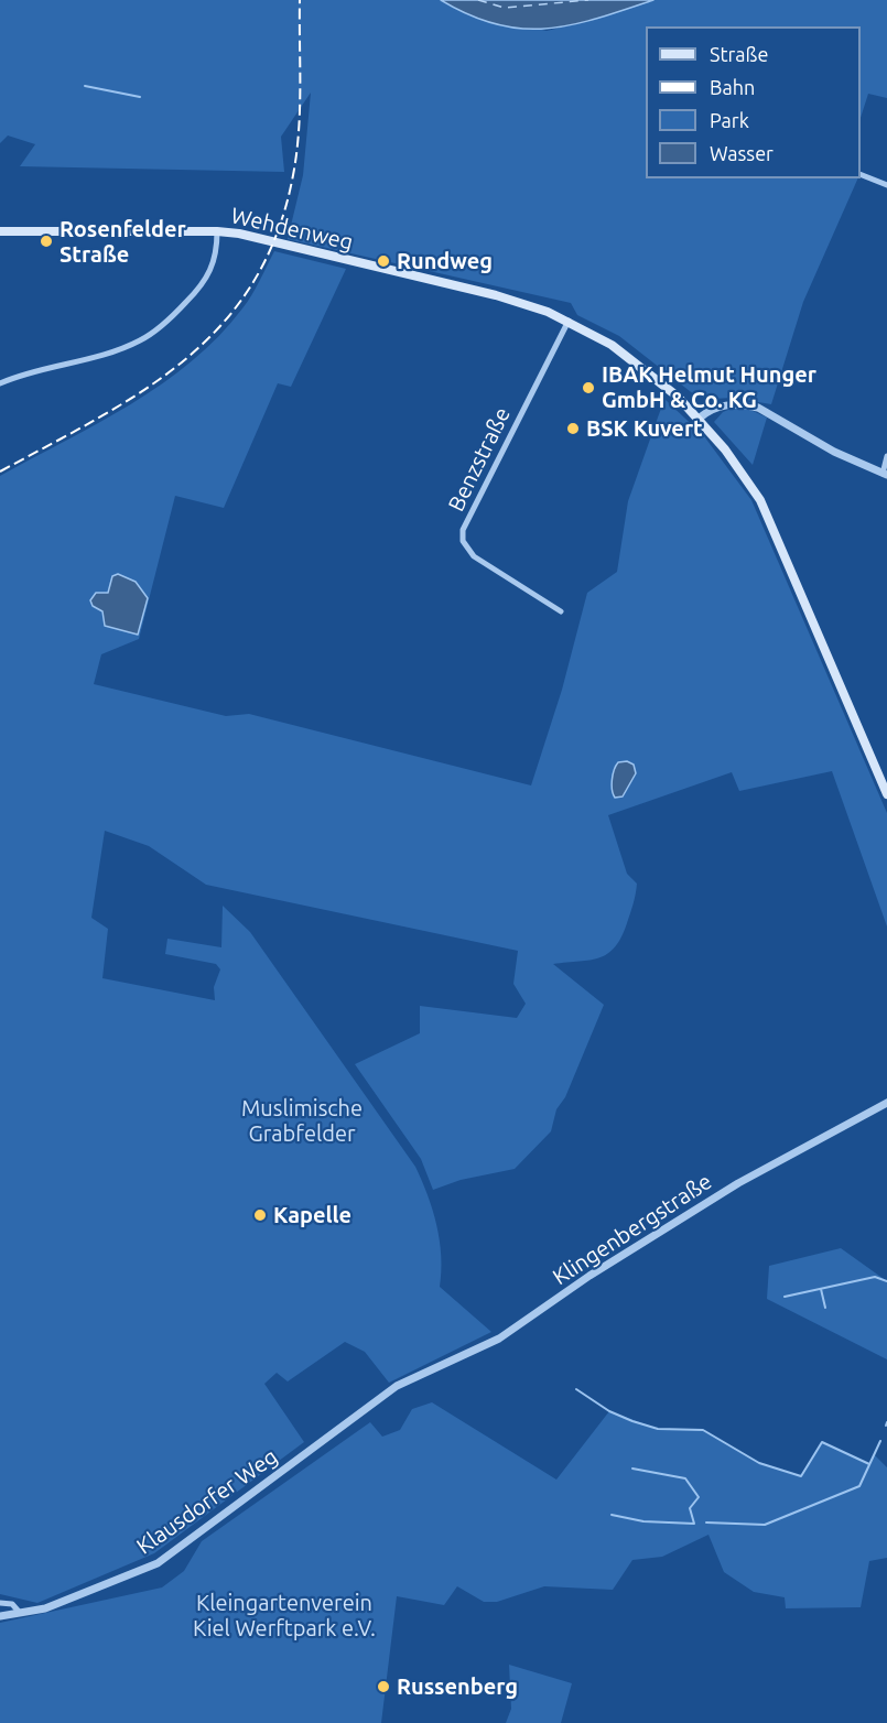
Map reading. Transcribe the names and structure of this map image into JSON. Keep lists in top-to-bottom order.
{
  "streets": {
    "main road": ["Wehdenweg"],
    "street": ["Benzstraße", "Klingenbergstraße", "Klausdorfer Weg"]
  },
  "crossings": [
    ["Wehdenweg", "Benzstraße"],
    ["Klingenbergstraße", "Klausdorfer Weg"]
  ],
  "parks": ["Muslimische Grabfelder", "Kleingartenverein Kiel Werftpark e.V."],
  "places": [
    "Rosenfelder Straße",
    "Rundweg",
    "IBAK Helmut Hunger GmbH & Co. KG",
    "BSK Kuvert",
    "Kapelle",
    "Russenberg"
  ],
  "legend": [
    "Straße",
    "Bahn",
    "Park",
    "Wasser"
  ]
}
